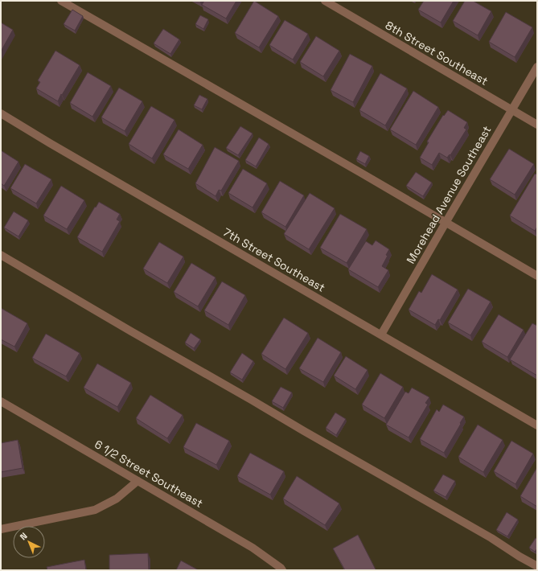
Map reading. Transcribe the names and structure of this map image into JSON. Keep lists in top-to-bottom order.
{
  "streets": {
    "street": [
      "8th Street Southeast",
      "Morehead Avenue Southeast",
      "7th Street Southeast",
      "6 1/2 Street Southeast"
    ]
  },
  "crossings": [
    ["8th Street Southeast", "Morehead Avenue Southeast"],
    ["Morehead Avenue Southeast", "7th Street Southeast"]
  ],
  "north": "top left"
}
